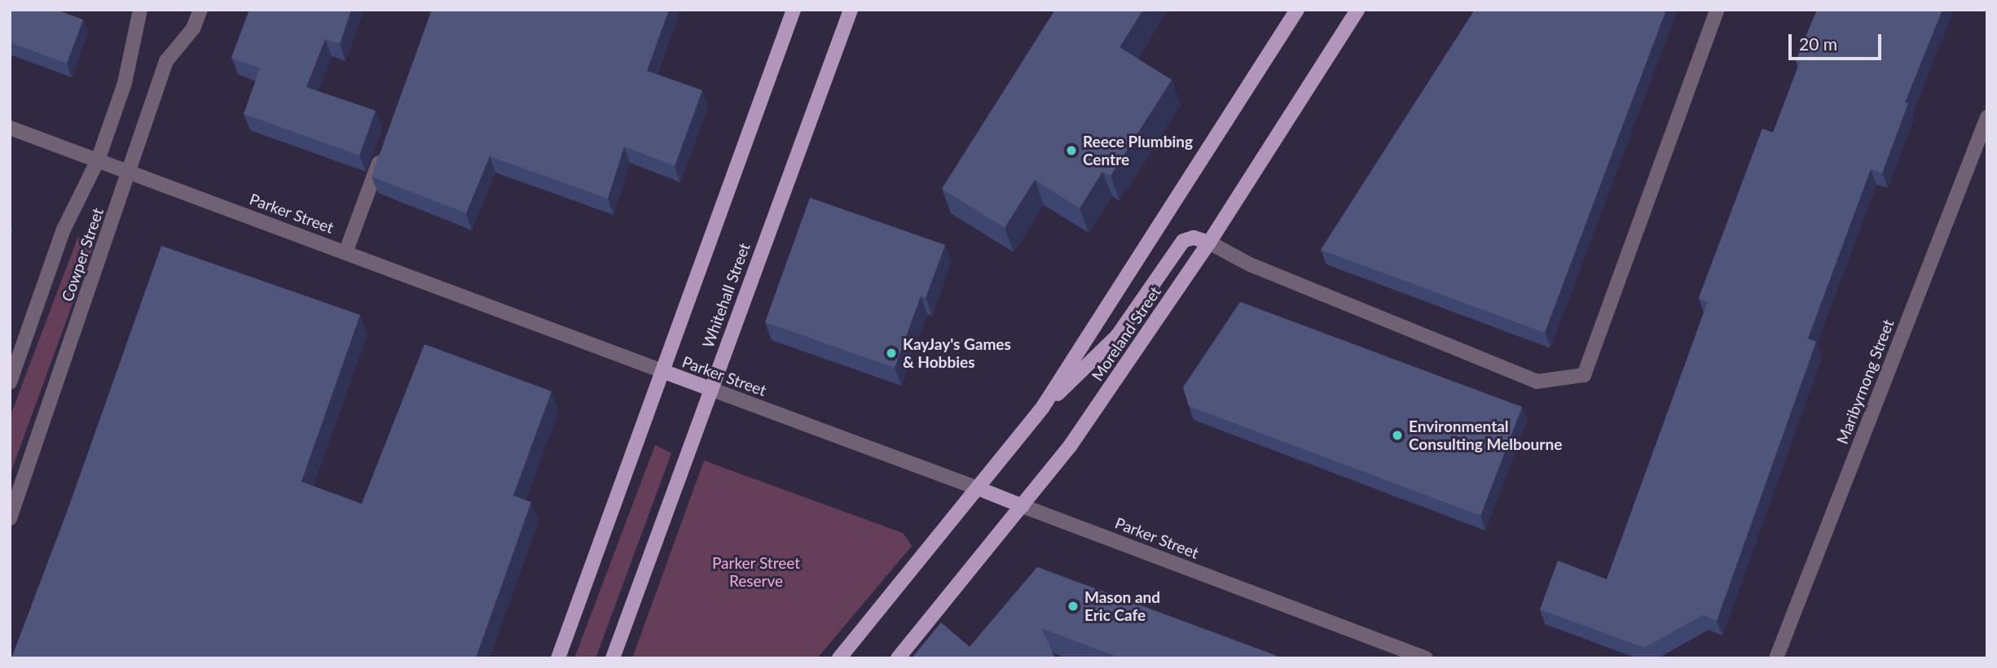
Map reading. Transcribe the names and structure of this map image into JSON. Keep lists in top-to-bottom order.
{
  "streets": {
    "main road": ["Parker Street", "Whitehall Street", "Moreland Street"],
    "street": ["Cowper Street", "Maribyrnong Street"]
  },
  "crossings": [
    ["Parker Street", "Cowper Street"],
    ["Parker Street", "Whitehall Street"],
    ["Parker Street", "Moreland Street"]
  ],
  "parks": ["Parker Street Reserve"],
  "places": [
    "Reece Plumbing Centre",
    "KayJay's Games & Hobbies",
    "Environmental Consulting Melbourne",
    "Mason and Eric Cafe"
  ],
  "scale_bar": "20 m"
}
